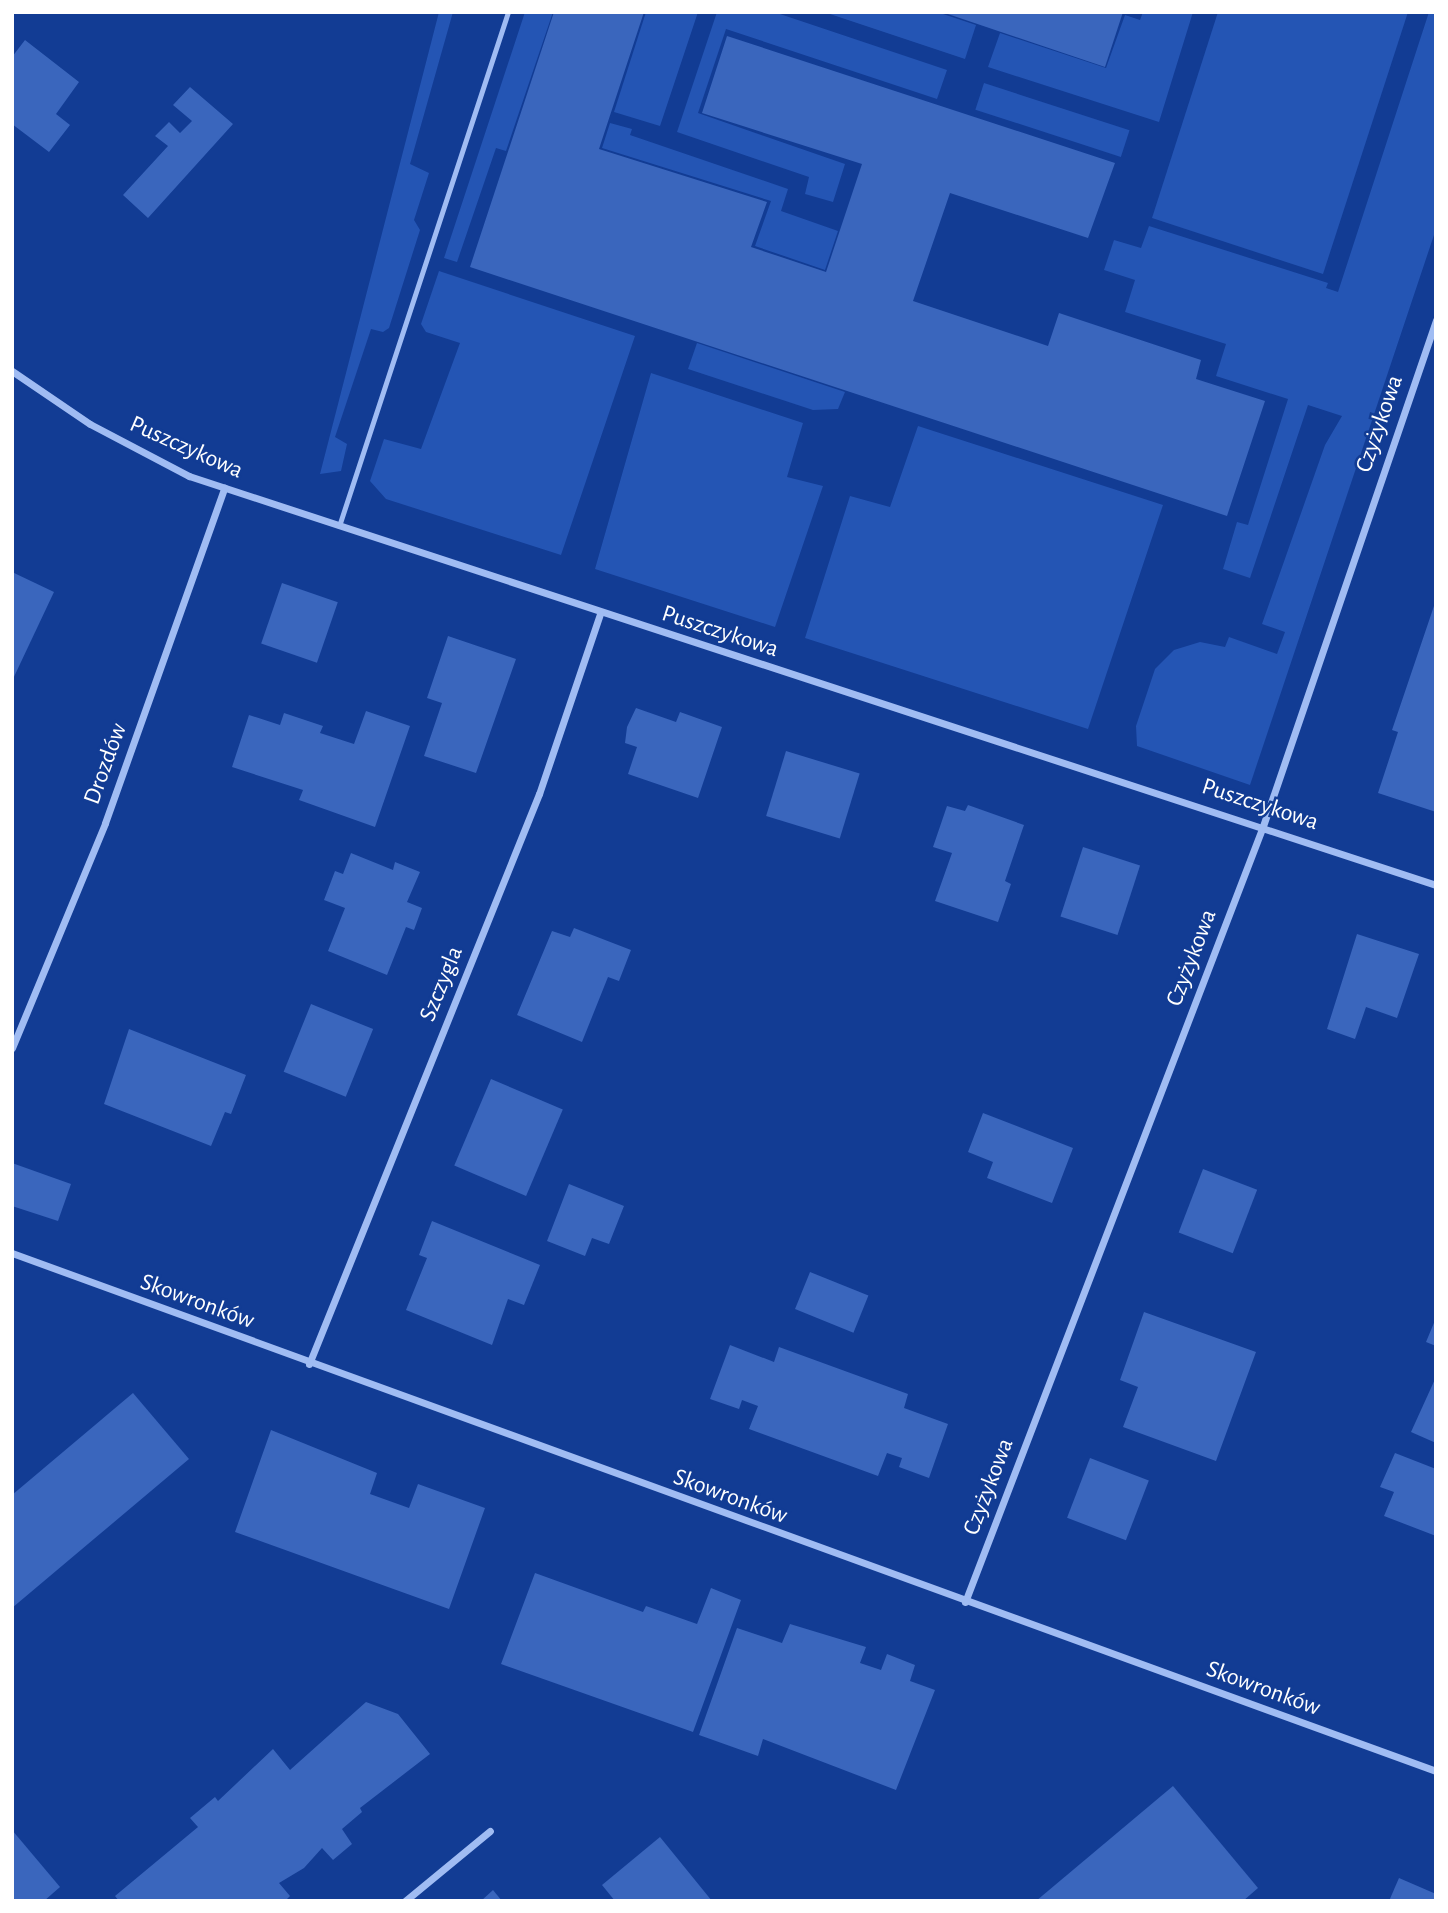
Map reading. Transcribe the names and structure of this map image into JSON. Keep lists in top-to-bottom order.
{
  "streets": {
    "street": [
      "Czyżykowa",
      "Puszczykowa",
      "Drozdów",
      "Szczygla",
      "Skowronków"
    ]
  },
  "crossings": [
    ["Czyżykowa", "Puszczykowa"],
    ["Czyżykowa", "Skowronków"],
    ["Puszczykowa", "Drozdów"],
    ["Puszczykowa", "Szczygla"],
    ["Szczygla", "Skowronków"]
  ]
}
